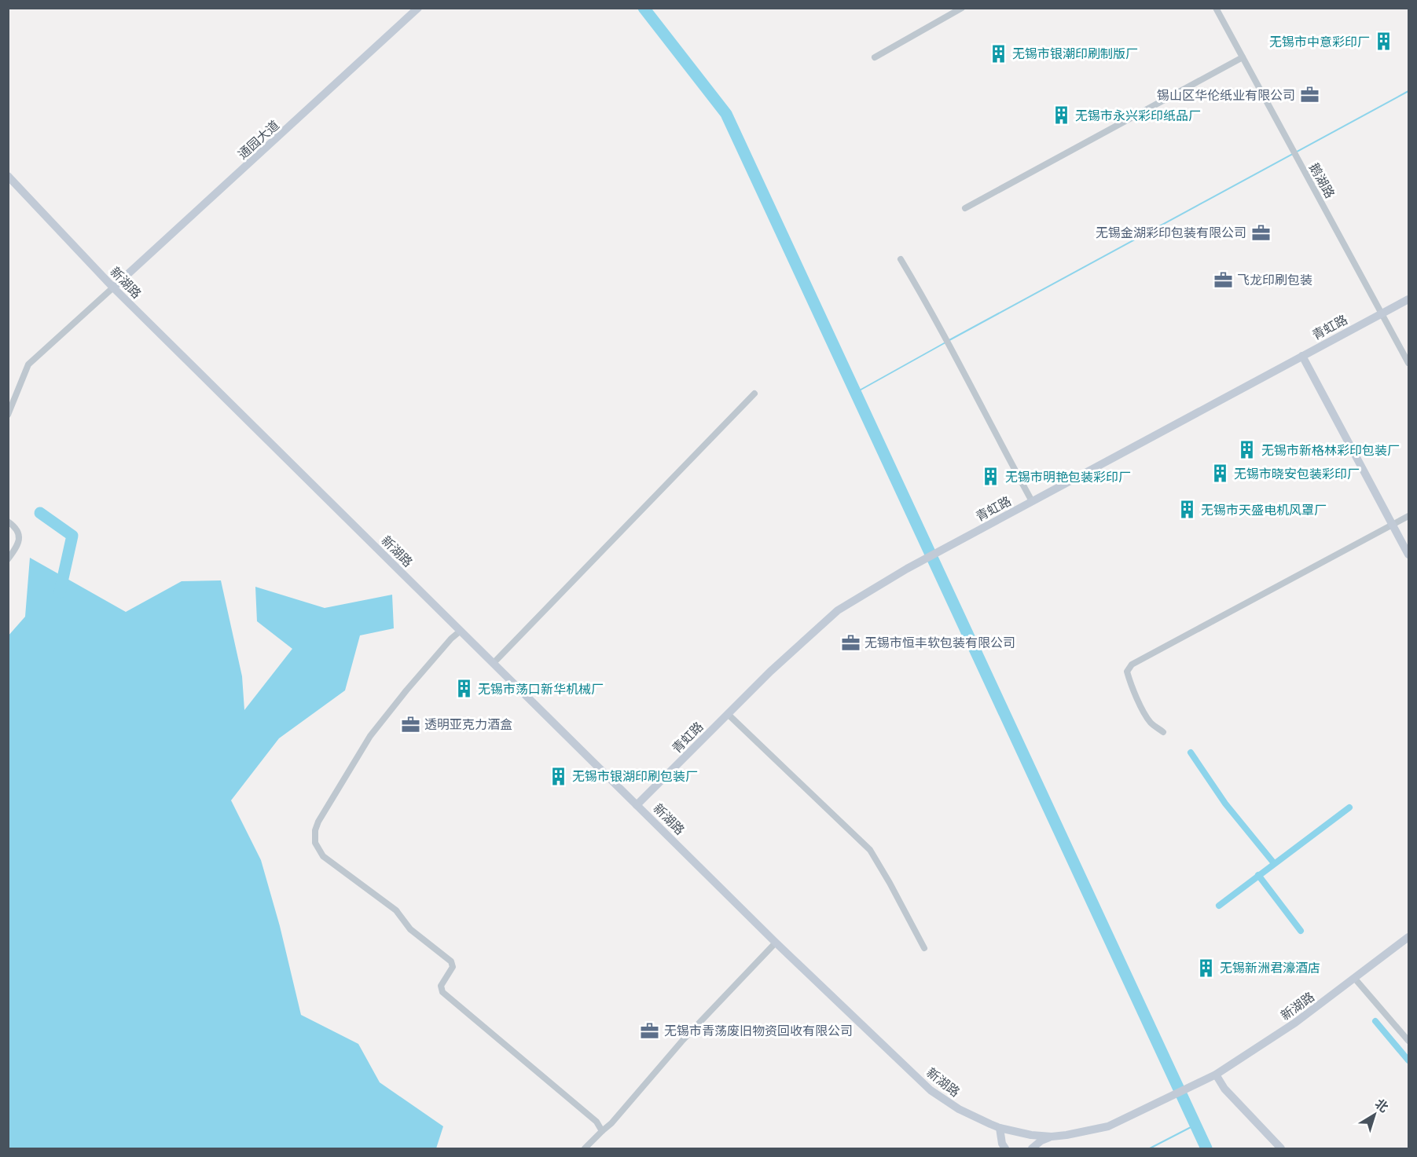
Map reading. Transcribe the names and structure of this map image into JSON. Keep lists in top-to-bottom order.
{
  "streets": {
    "main road": ["通园大道", "新湖路", "青虹路"],
    "street": ["鹅湖路"]
  },
  "crossings": [
    ["通园大道", "新湖路"],
    ["鹅湖路", "青虹路"],
    ["新湖路", "青虹路"]
  ],
  "places": {
    "building": [
      "无锡市中意彩印厂",
      "无锡市银潮印刷制版厂",
      "无锡市永兴彩印纸品厂",
      "无锡市新格林彩印包装厂",
      "无锡市晓安包装彩印厂",
      "无锡市明艳包装彩印厂",
      "无锡市天盛电机风罩厂",
      "无锡市荡口新华机械厂",
      "无锡市银湖印刷包装厂",
      "无锡新洲君濠酒店"
    ],
    "office": [
      "锡山区华伦纸业有限公司",
      "无锡金湖彩印包装有限公司",
      "飞龙印刷包装",
      "无锡市恒丰软包装有限公司",
      "透明亚克力酒盒",
      "无锡市青荡废旧物资回收有限公司"
    ]
  },
  "north": "top right"
}
